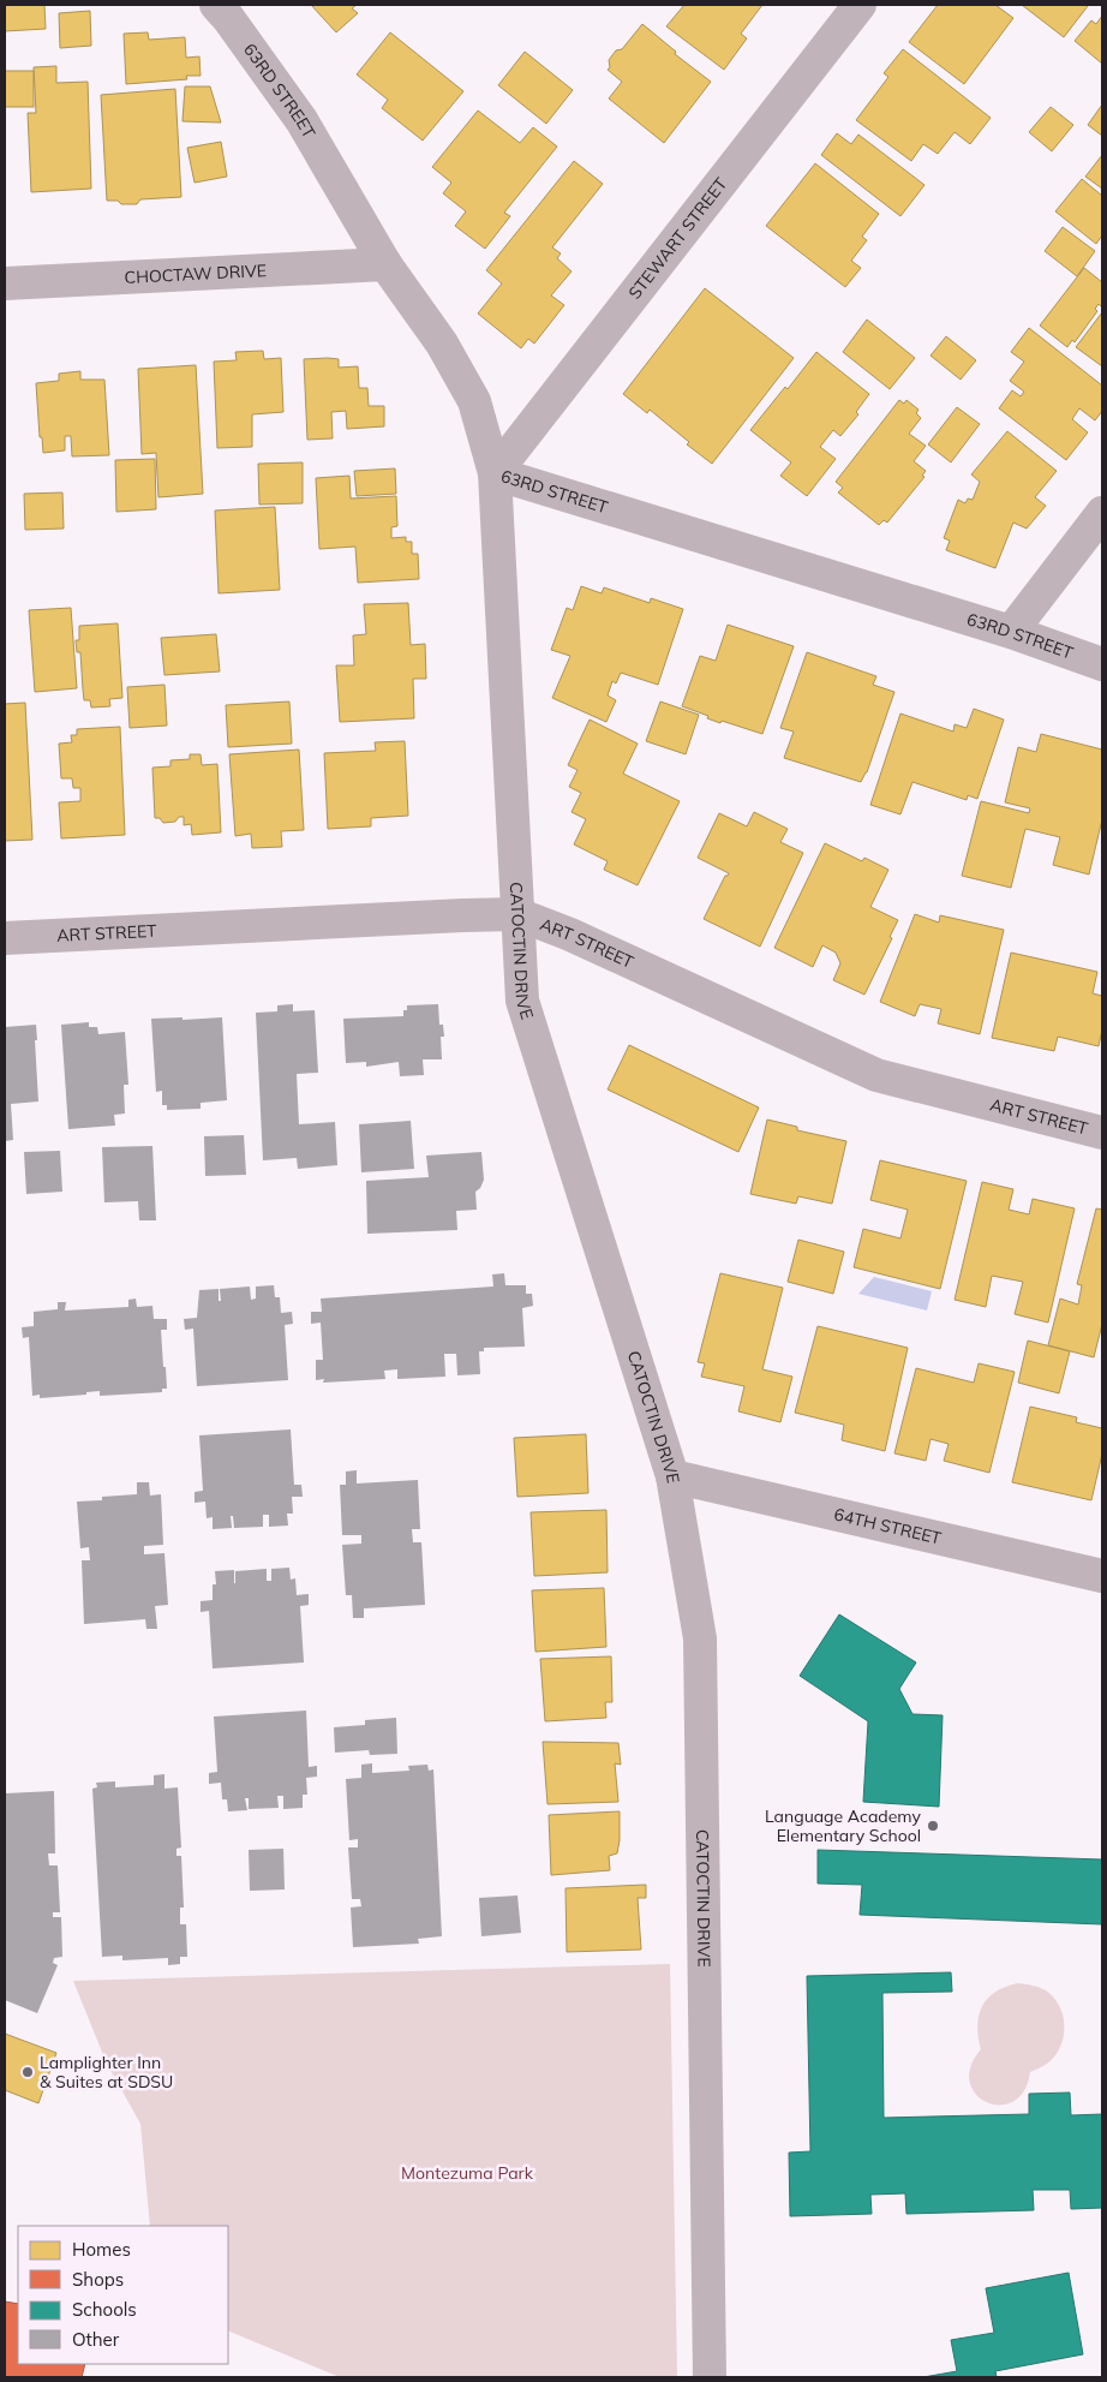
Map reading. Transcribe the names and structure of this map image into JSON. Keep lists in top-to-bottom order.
{
  "streets": {
    "street": [
      "63RD STREET",
      "STEWART STREET",
      "CHOCTAW DRIVE",
      "ART STREET",
      "CATOCTIN DRIVE",
      "64TH STREET"
    ]
  },
  "crossings": [
    ["63RD STREET", "STEWART STREET"],
    ["63RD STREET", "CHOCTAW DRIVE"],
    ["63RD STREET", "CATOCTIN DRIVE"],
    ["STEWART STREET", "CATOCTIN DRIVE"],
    ["ART STREET", "CATOCTIN DRIVE"],
    ["CATOCTIN DRIVE", "64TH STREET"]
  ],
  "parks": ["Montezuma Park"],
  "places": ["Language Academy Elementary School", "Lamplighter Inn & Suites at SDSU"],
  "legend": [
    "Homes",
    "Shops",
    "Schools",
    "Other"
  ]
}
